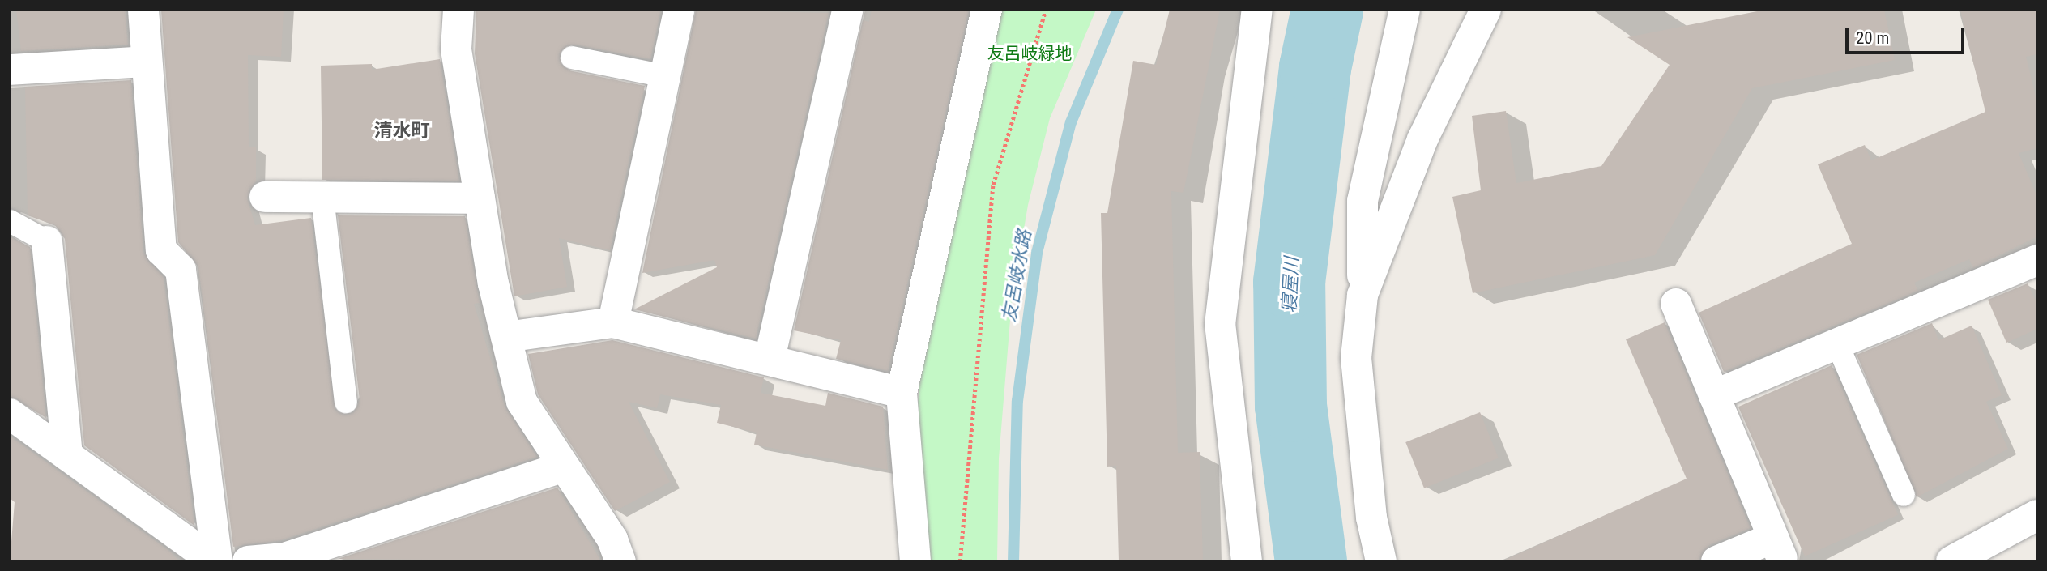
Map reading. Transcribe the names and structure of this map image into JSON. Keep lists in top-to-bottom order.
{
  "districts": ["清水町"],
  "water": ["友呂岐水路", "寝屋川"],
  "parks": ["友呂岐緑地"],
  "scale_bar": "20 m"
}
